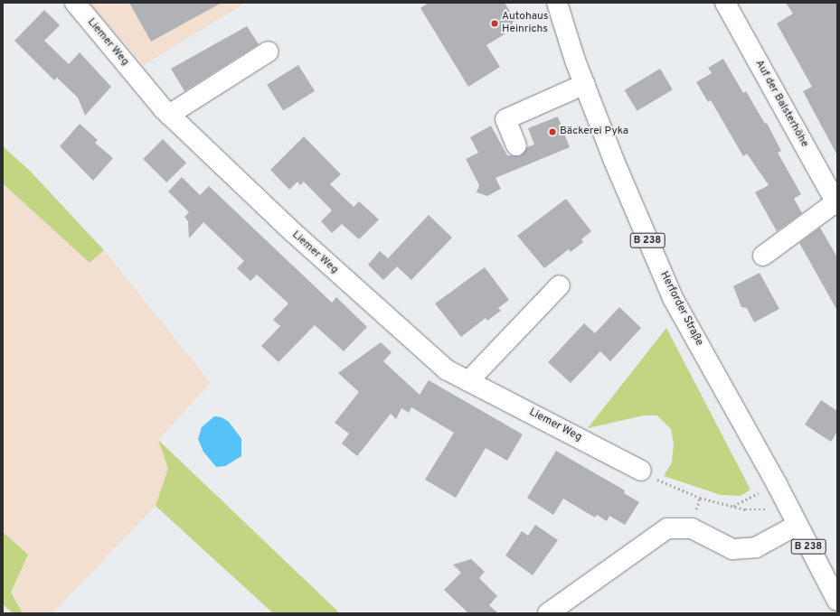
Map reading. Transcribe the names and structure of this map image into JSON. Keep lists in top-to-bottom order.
{
  "streets": {
    "street": [
      "Liemer Weg",
      "Auf der Balsterhöhe",
      "B 238",
      "Herforder Straße"
    ]
  },
  "places": ["Autohaus Heinrichs", "Bäckerei Pyka"]
}
